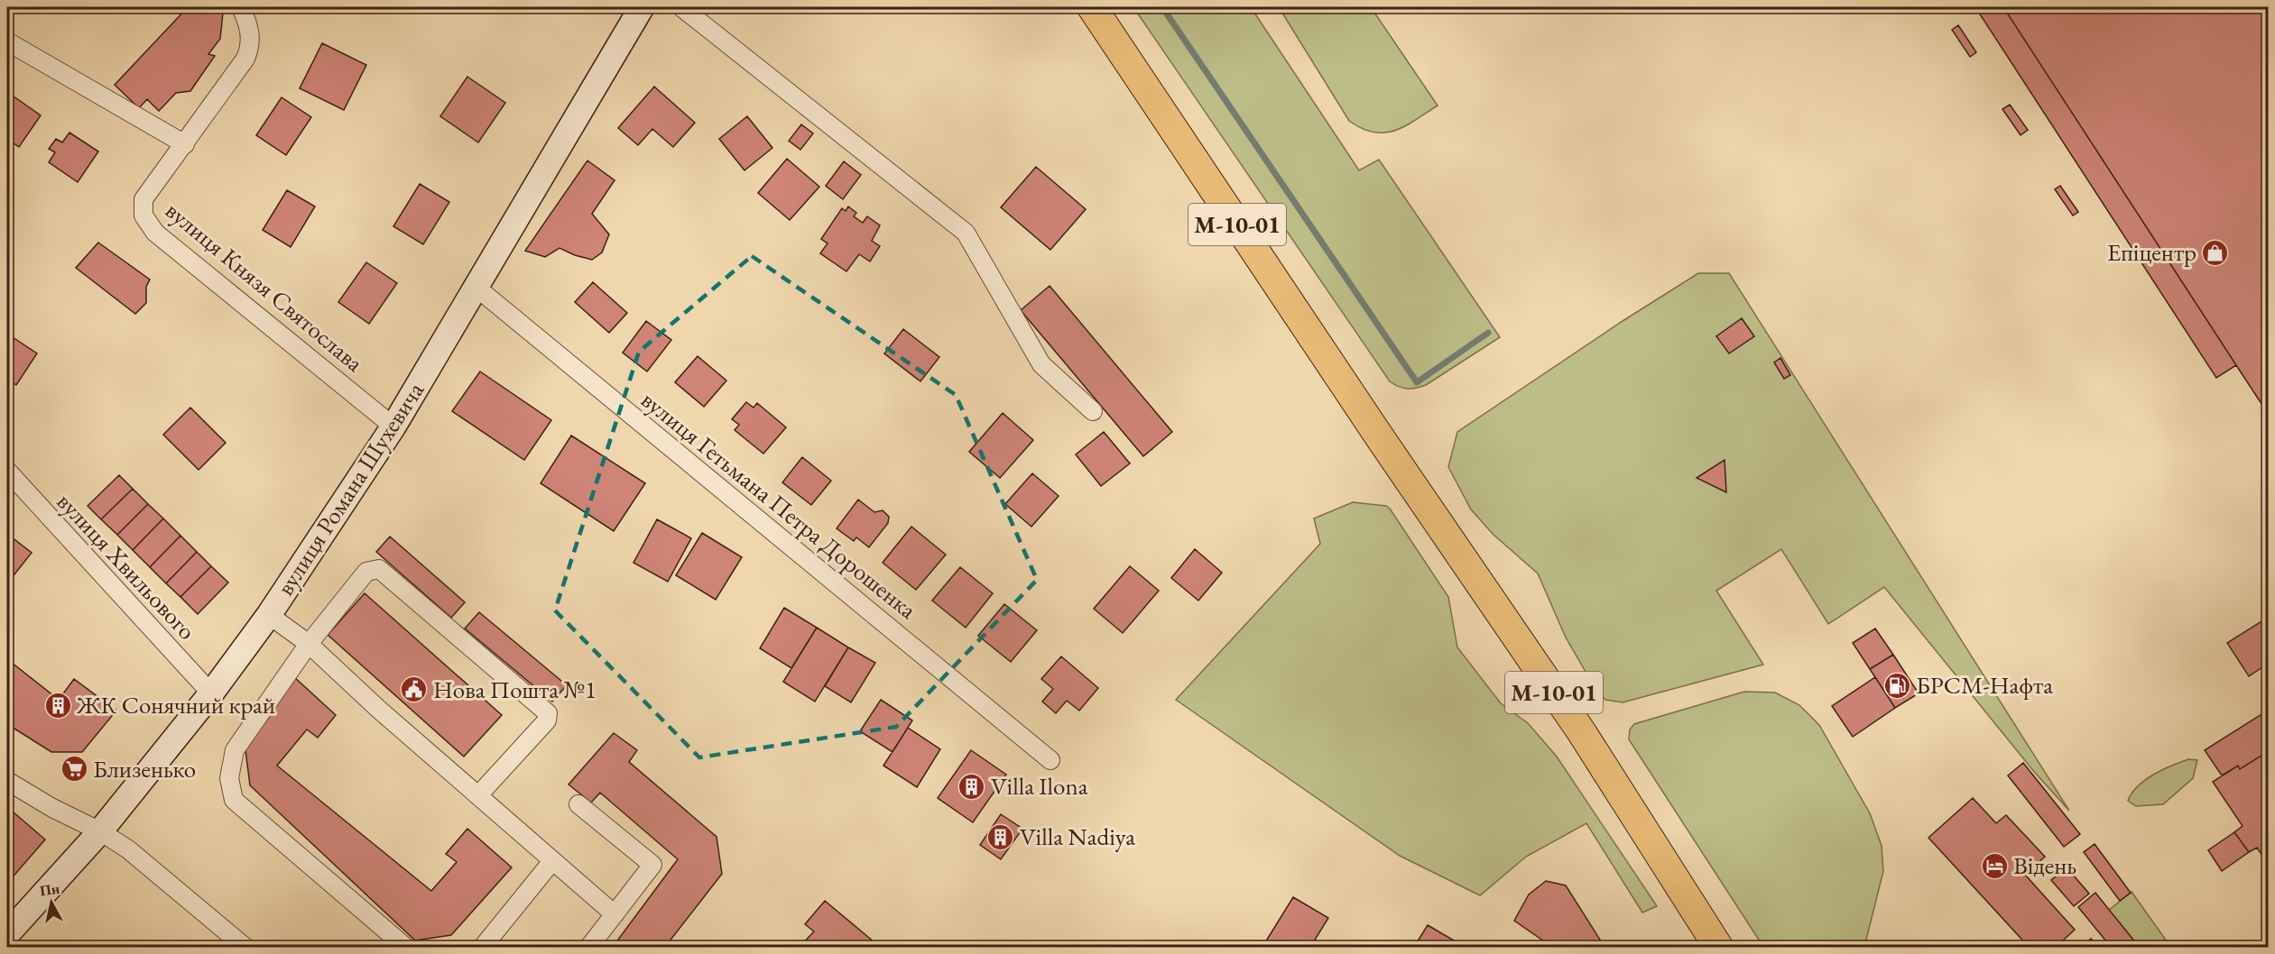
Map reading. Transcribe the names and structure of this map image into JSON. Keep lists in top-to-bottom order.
{
  "streets": {
    "highway": ["М-10-01"],
    "main road": ["вулиця Романа Шухевича"],
    "street": ["вулиця Князя Святослава", "вулиця Гетьмана Петра Дорошенка", "вулиця Хвильового"]
  },
  "crossings": [
    ["вулиця Князя Святослава", "вулиця Романа Шухевича"],
    ["вулиця Романа Шухевича", "вулиця Гетьмана Петра Дорошенка"],
    ["вулиця Романа Шухевича", "вулиця Хвильового"]
  ],
  "places": {
    "shop": ["Епіцентр"],
    "fuel station": ["БРСМ-Нафта"],
    "public building": ["Нова Пошта №1"],
    "building": ["ЖК Сонячний край", "Villa Ilona", "Villa Nadiya"],
    "supermarket": ["Близенько"],
    "hotel": ["Відень"]
  },
  "north": "top"
}
